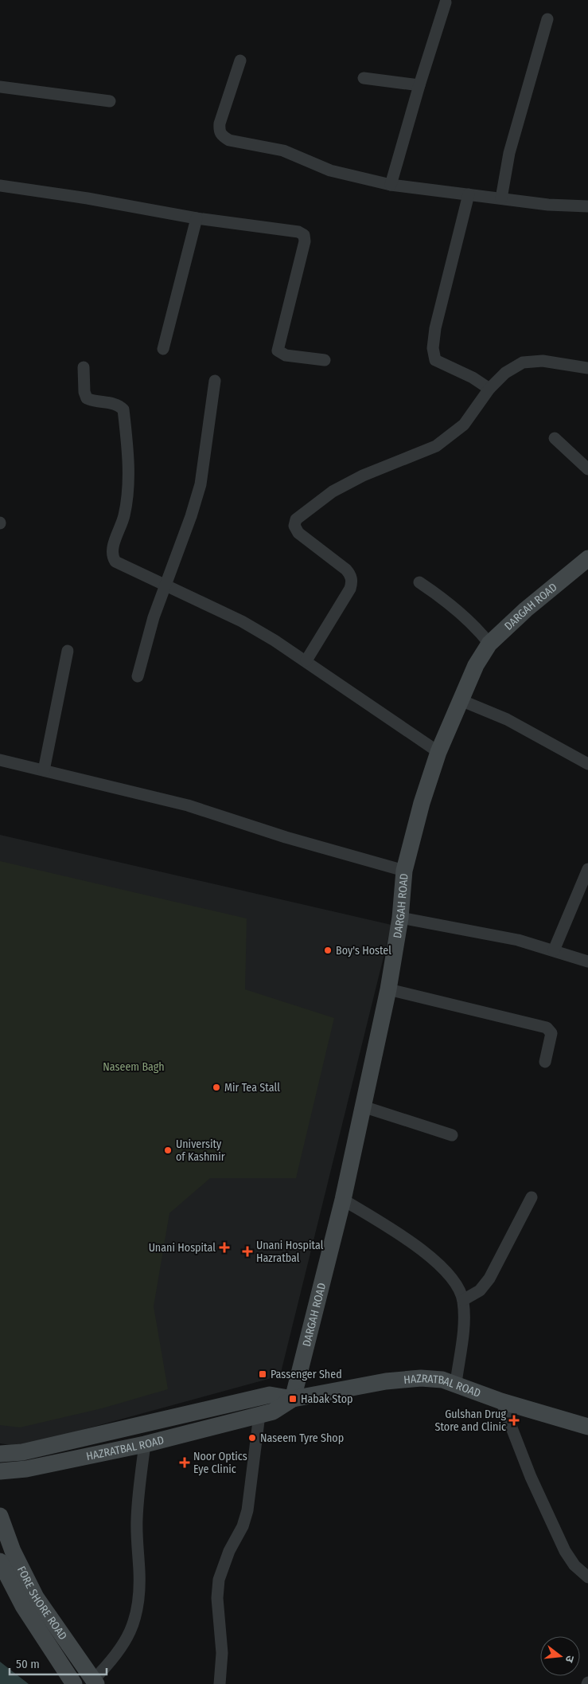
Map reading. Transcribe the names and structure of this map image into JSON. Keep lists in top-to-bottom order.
{
  "streets": {
    "main road": ["DARGAH ROAD", "HAZRATBAL ROAD", "FORE SHORE ROAD"]
  },
  "crossings": [
    ["DARGAH ROAD", "HAZRATBAL ROAD"]
  ],
  "parks": ["Naseem Bagh"],
  "places": {
    "other": [
      "Boy's Hostel",
      "Mir Tea Stall",
      "University of Kashmir",
      "Naseem Tyre Shop"
    ],
    "health": [
      "Unani Hospital",
      "Unani Hospital Hazratbal",
      "Gulshan Drug Store and Clinic",
      "Noor Optics Eye Clinic"
    ],
    "transit": ["Passenger Shed", "Habak Stop"]
  },
  "scale_bar": "50 m",
  "north": "right"
}
